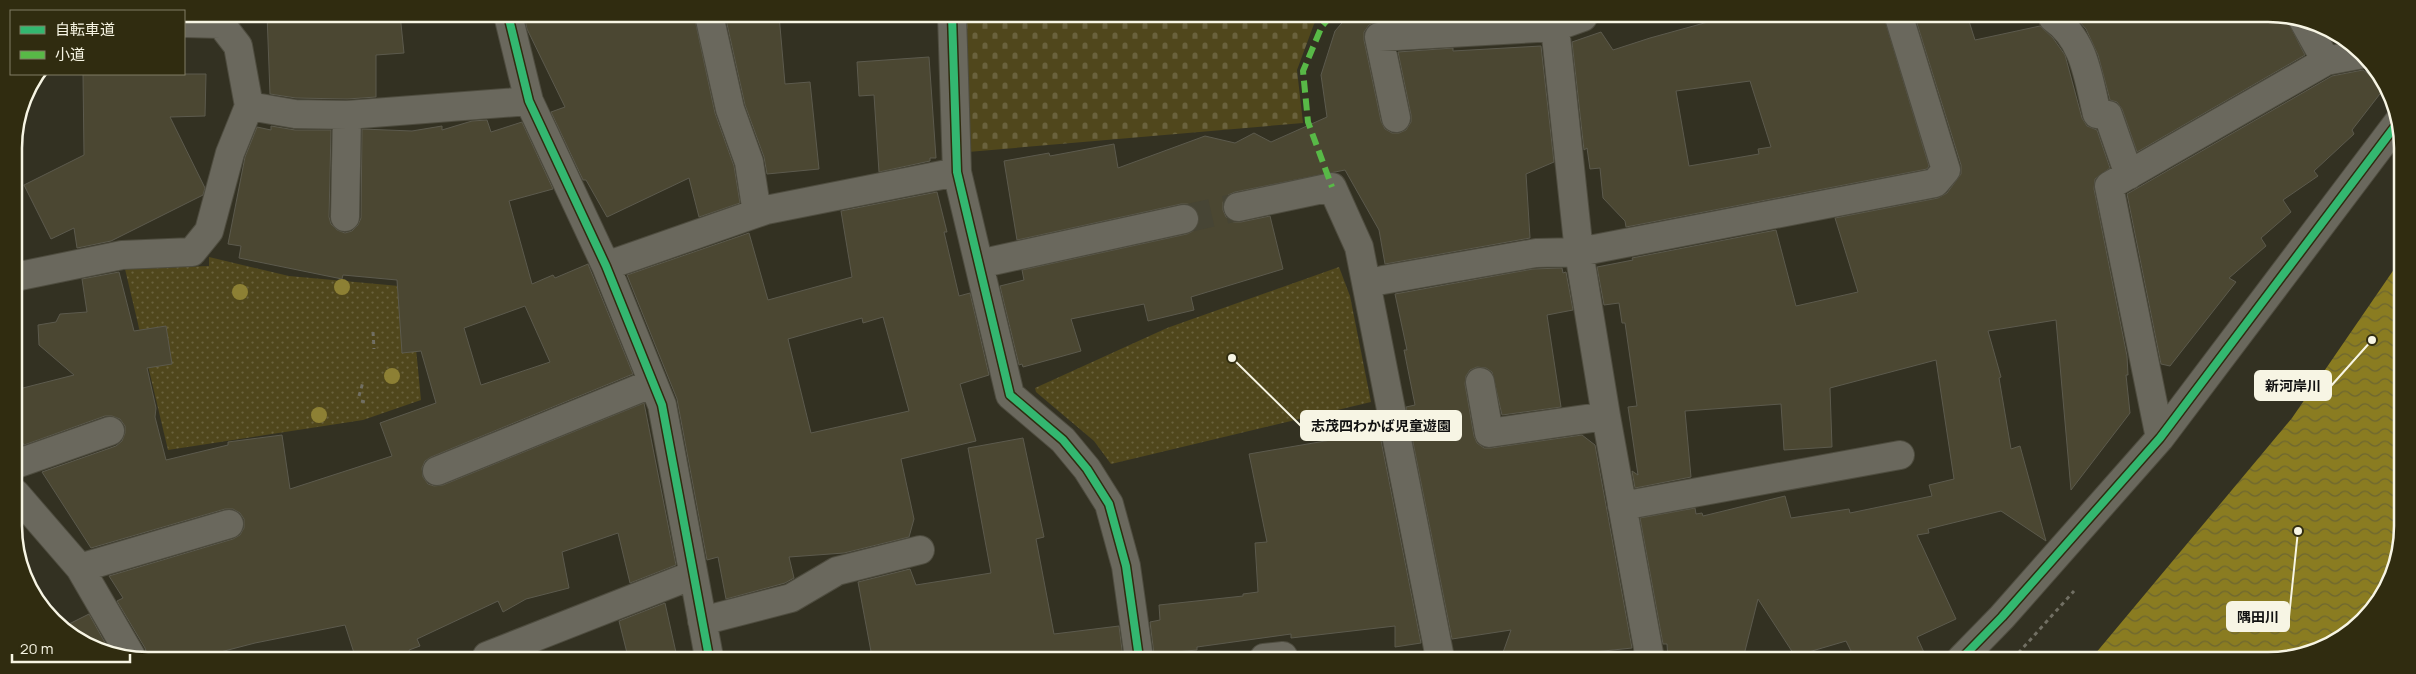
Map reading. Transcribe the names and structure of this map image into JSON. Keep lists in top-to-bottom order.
{
  "places": ["新河岸川", "志茂四わかば児童遊園", "隅田川"],
  "legend": ["自転車道", "小道"],
  "scale_bar": "20 m"
}
